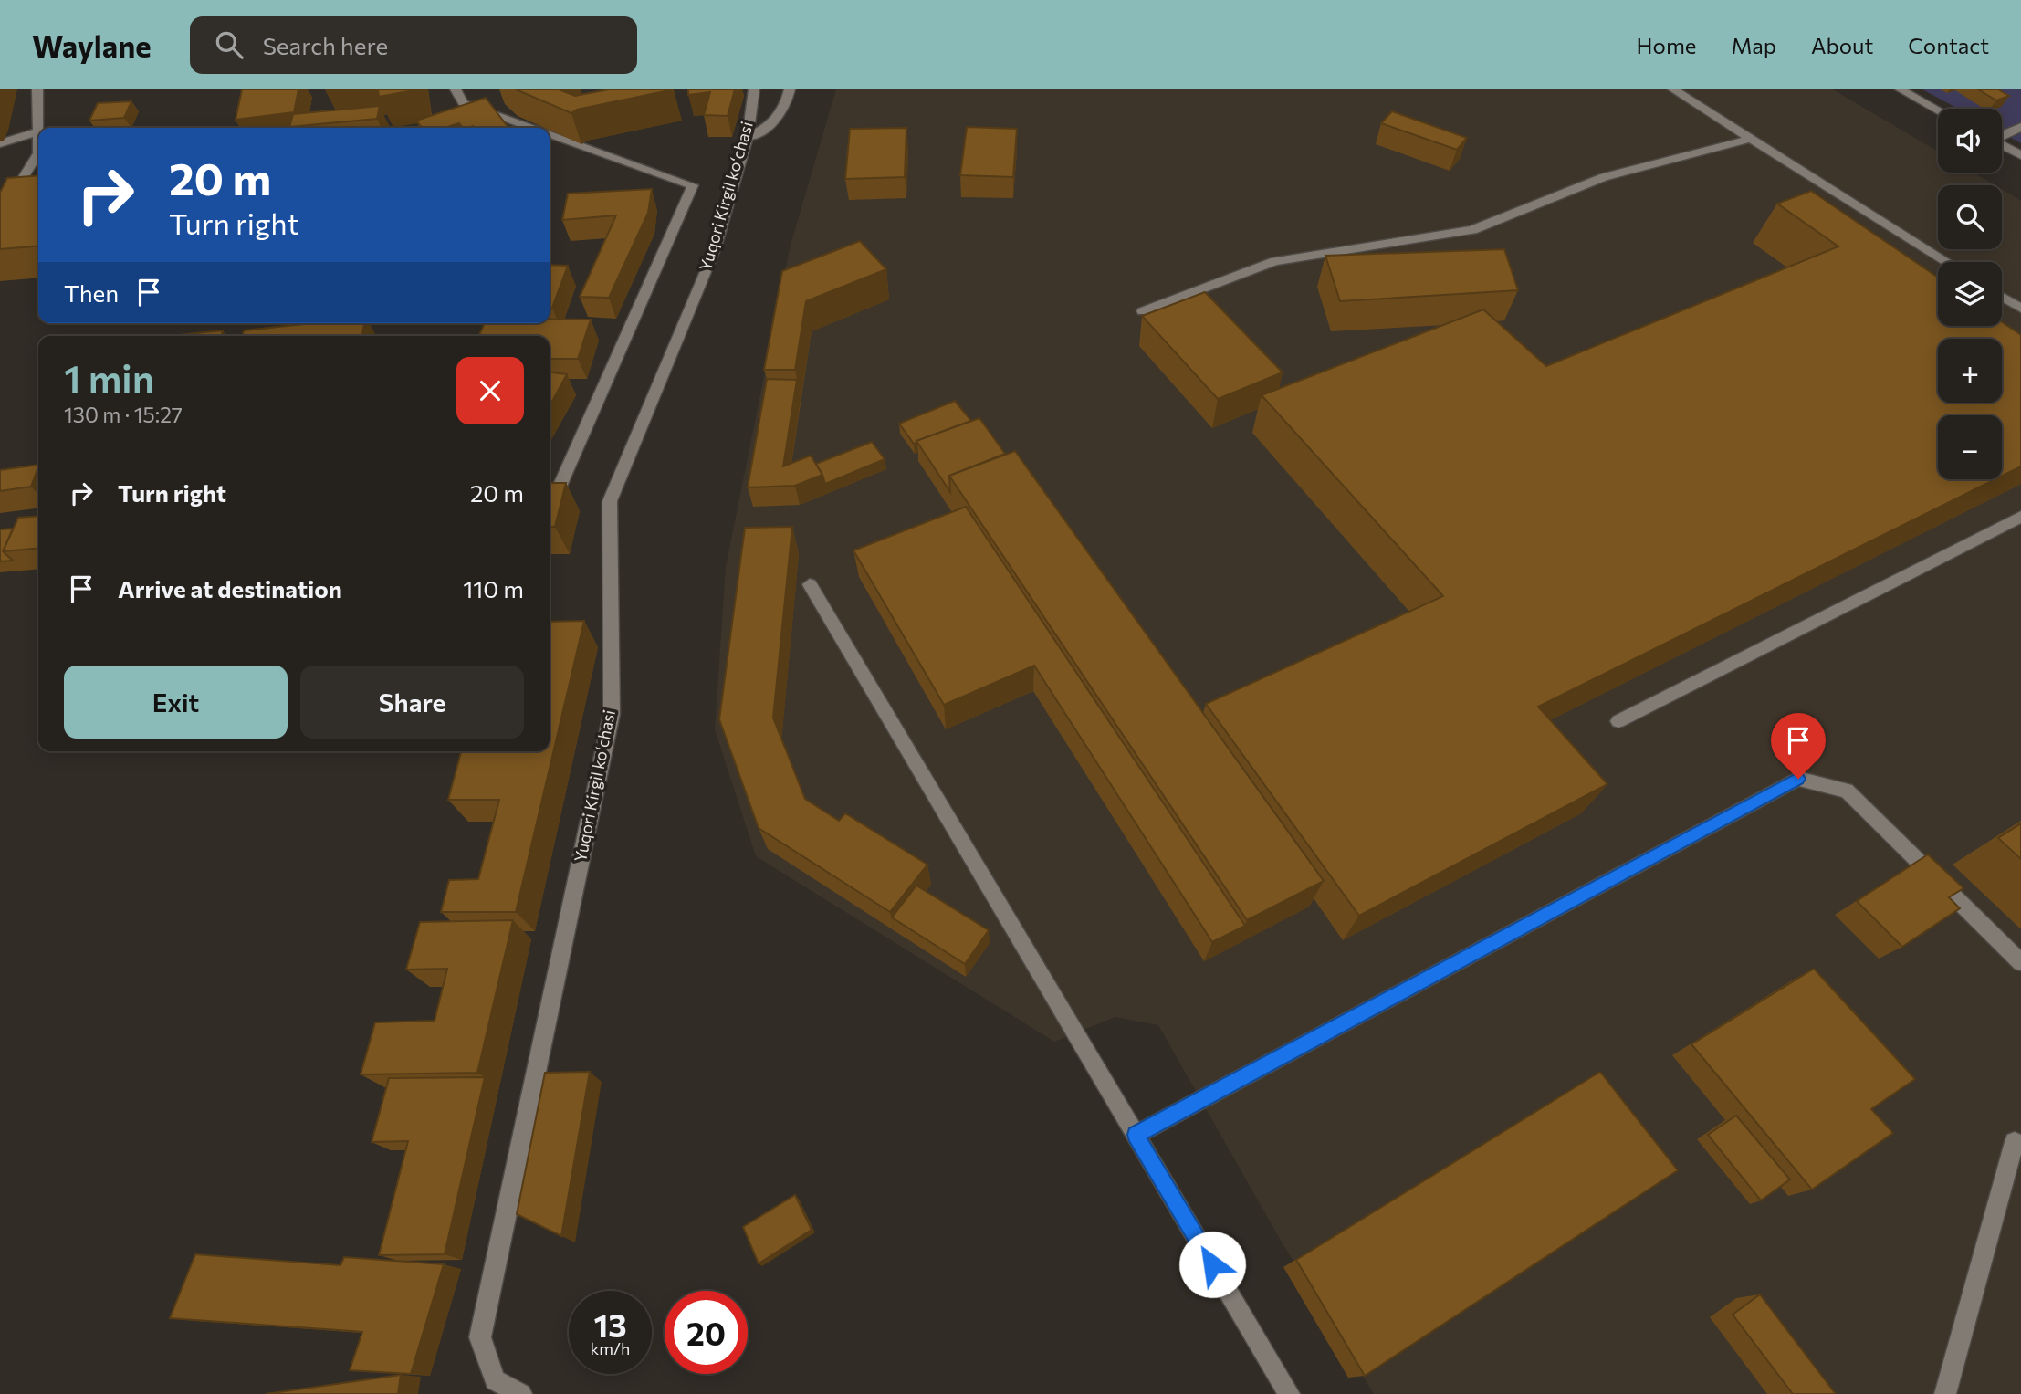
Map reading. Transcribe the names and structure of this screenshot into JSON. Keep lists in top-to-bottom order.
{
  "streets": {
    "street": ["Yuqori Kirgil koʻchasi"]
  },
  "page": {
    "header": "Waylane",
    "search": "Search here",
    "nav": [
      "Home",
      "Map",
      "About",
      "Contact"
    ],
    "map_buttons": ["+", "−"],
    "turn": ["20 m", "Turn right"],
    "then": "Then",
    "heading": ["1 min", "130 m · 15:27"],
    "list": [
      {
        "name": "Turn right",
        "value": "20 m"
      },
      {
        "name": "Arrive at destination",
        "value": "110 m"
      }
    ],
    "buttons": ["Exit", "Share"],
    "speed": "13 km/h",
    "limit": "20"
  }
}
